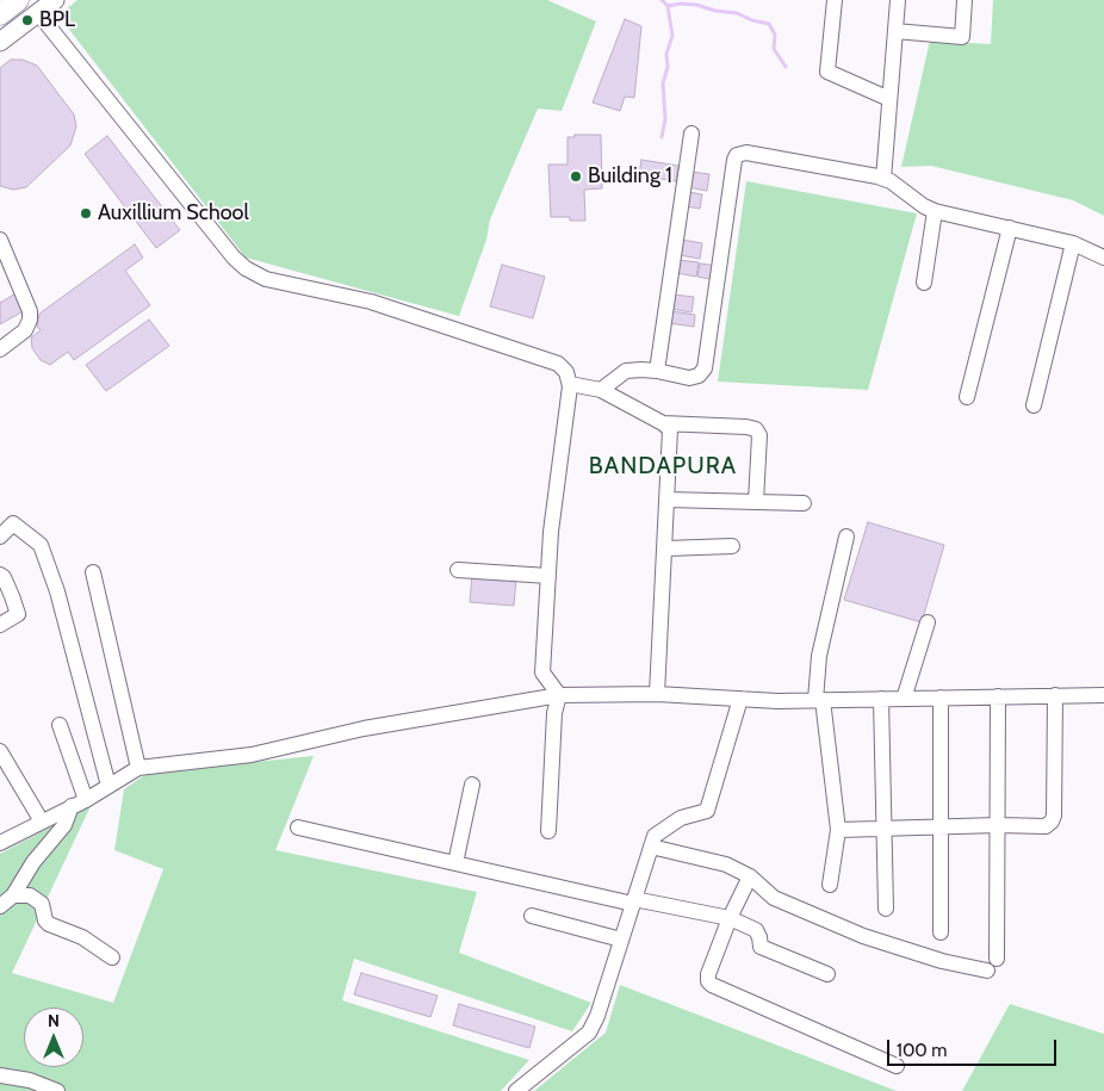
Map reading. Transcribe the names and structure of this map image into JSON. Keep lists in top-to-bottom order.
{
  "districts": ["BANDAPURA"],
  "places": ["BPL", "Building 1", "Auxillium School"],
  "scale_bar": "100 m",
  "north": "top"
}
